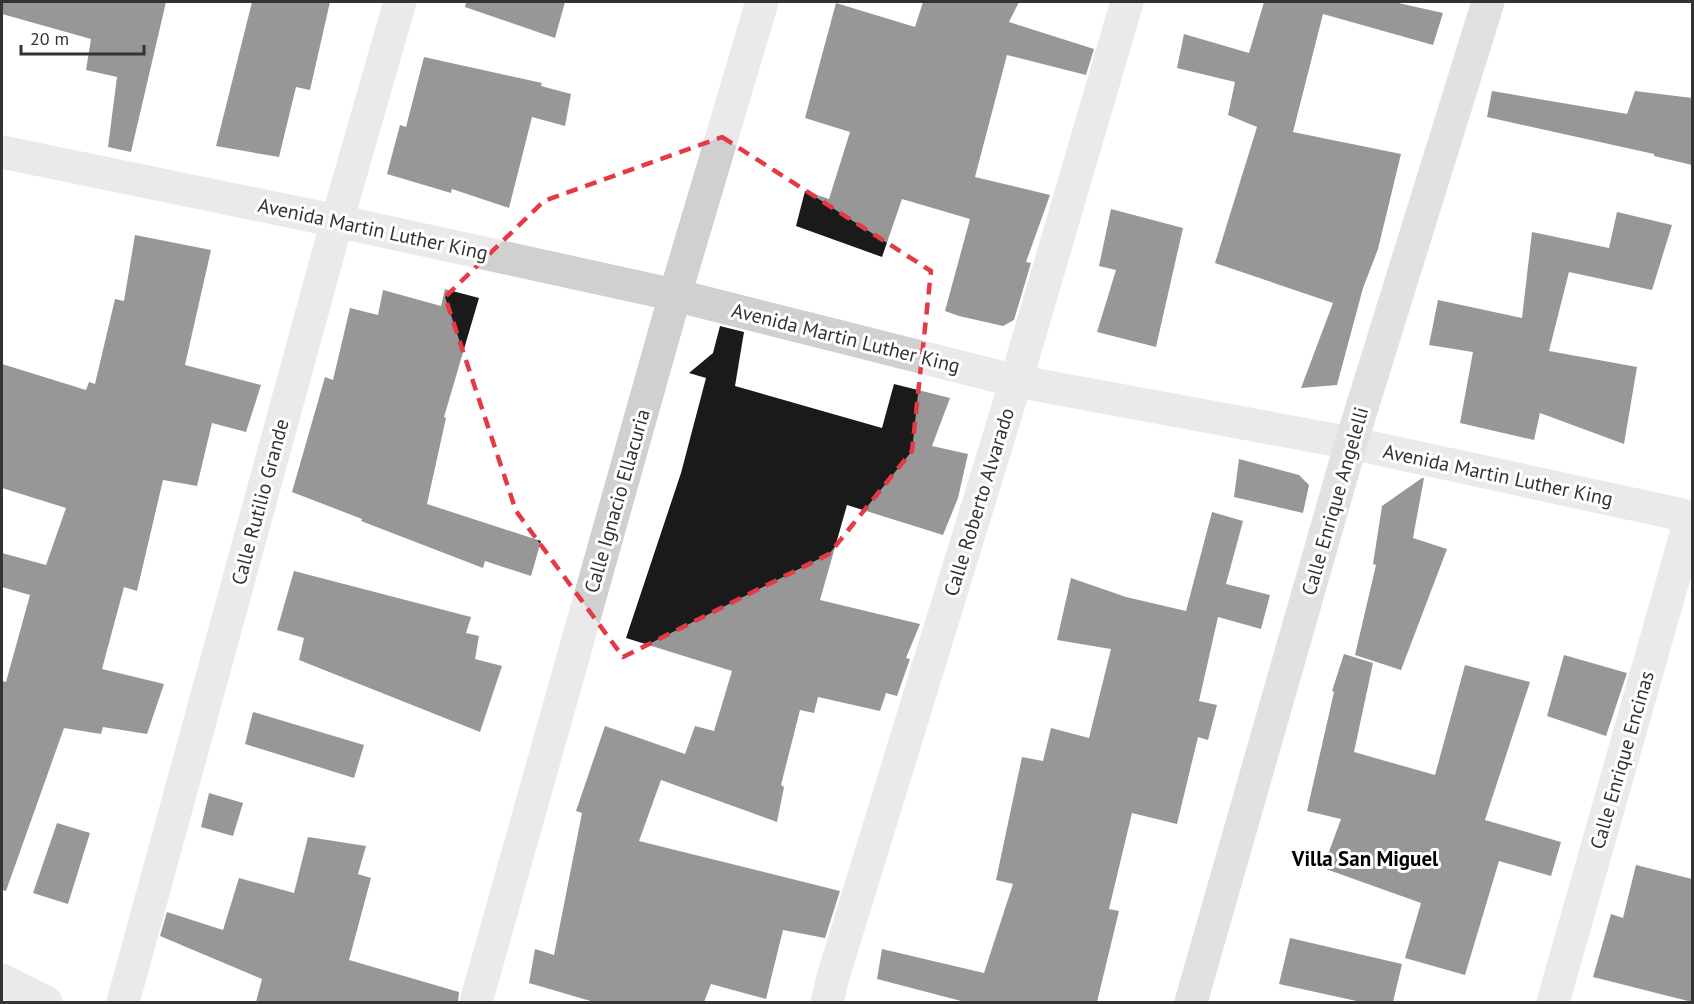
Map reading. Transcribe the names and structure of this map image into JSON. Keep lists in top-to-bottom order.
{
  "streets": {
    "street": [
      "Avenida Martin Luther King",
      "Calle Ignacio Ellacuria",
      "Calle Enrique Angelelli",
      "Calle Rutilio Grande",
      "Calle Roberto Alvarado",
      "Calle Enrique Encinas"
    ]
  },
  "crossings": [
    ["Avenida Martin Luther King", "Calle Ignacio Ellacuria"],
    ["Avenida Martin Luther King", "Calle Enrique Angelelli"],
    ["Avenida Martin Luther King", "Calle Rutilio Grande"],
    ["Avenida Martin Luther King", "Calle Roberto Alvarado"],
    ["Avenida Martin Luther King", "Calle Enrique Encinas"]
  ],
  "districts": ["Villa San Miguel"],
  "scale_bar": "20 m"
}
